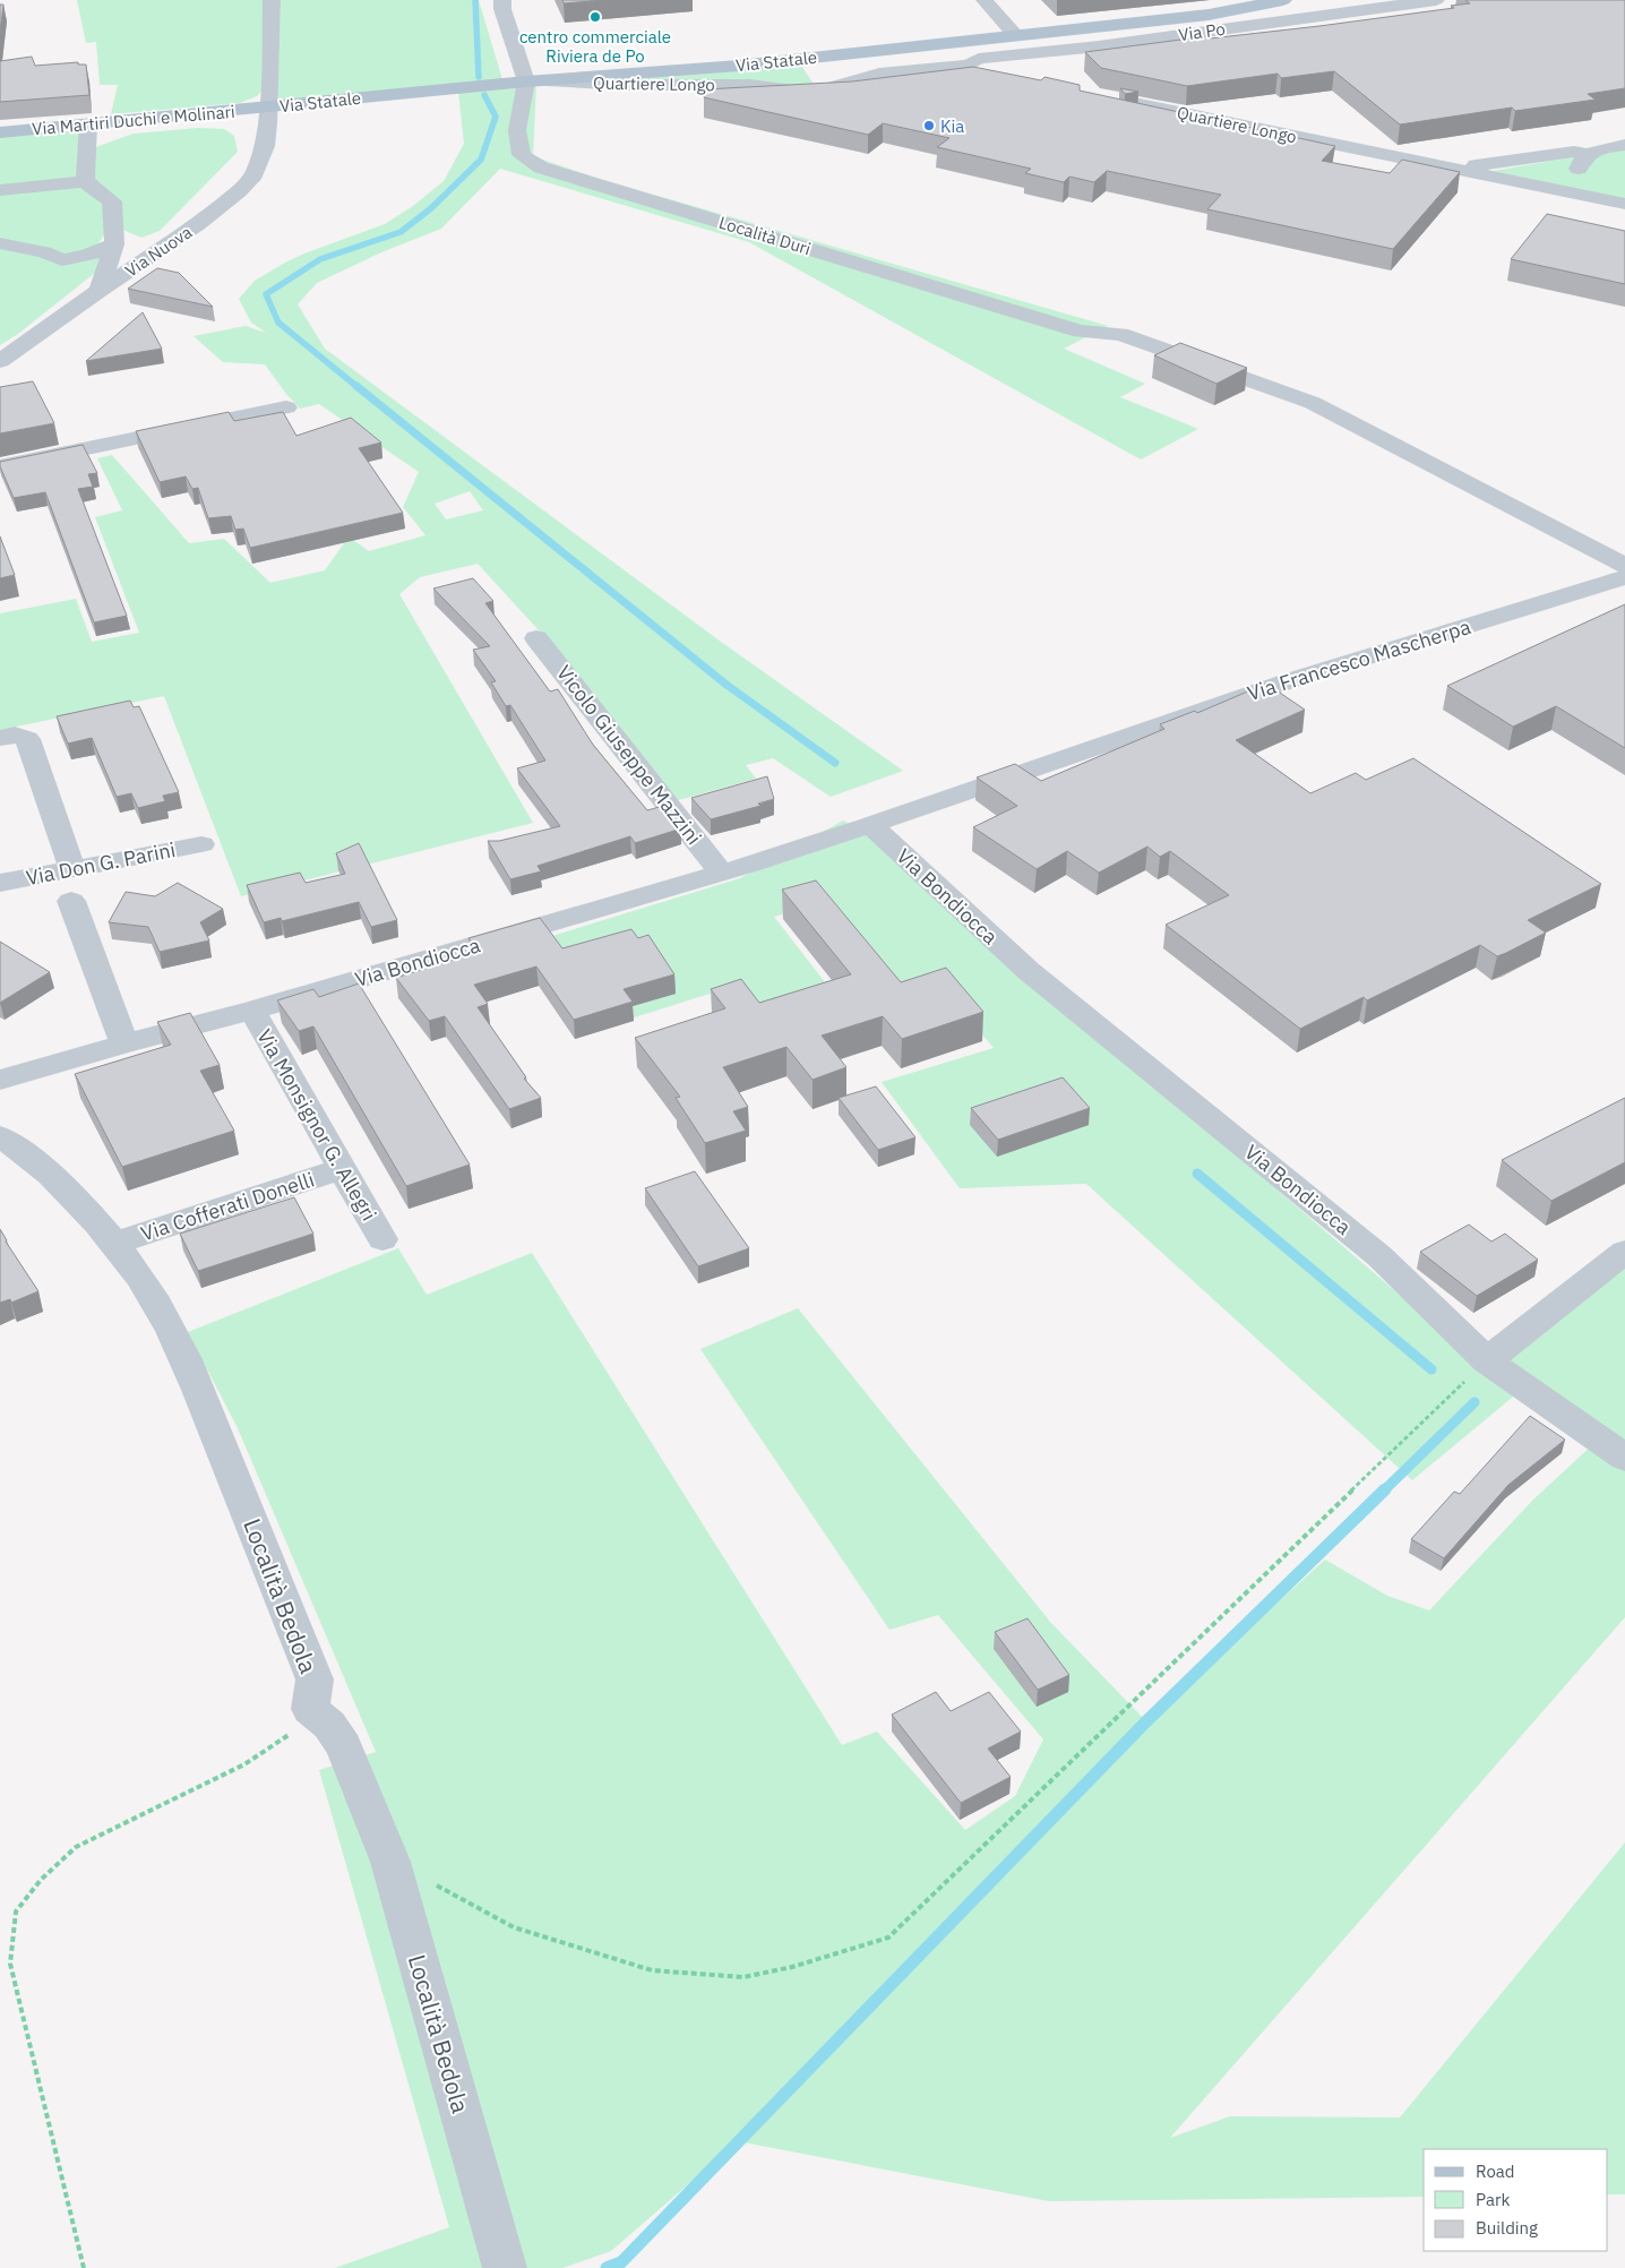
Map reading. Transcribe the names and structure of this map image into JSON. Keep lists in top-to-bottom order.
{
  "streets": {
    "main road": ["Via Statale", "Via Martiri Duchi e Molinari"],
    "street": [
      "Via Po",
      "Quartiere Longo",
      "Località Duri",
      "Via Nuova",
      "Via Francesco Mascherpa",
      "Vicolo Giuseppe Mazzini",
      "Via Don G. Parini",
      "Via Bondiocca",
      "Via Monsignor G. Allegri",
      "Via Cofferati Donelli",
      "Località Bedola"
    ]
  },
  "crossings": [
    ["Via Po", "Quartiere Longo"],
    ["Via Statale", "Quartiere Longo"],
    ["Via Statale", "Via Martiri Duchi e Molinari"],
    ["Via Statale", "Località Duri"],
    ["Via Statale", "Via Nuova"],
    ["Via Martiri Duchi e Molinari", "Via Nuova"],
    ["Via Francesco Mascherpa", "Via Bondiocca"],
    ["Vicolo Giuseppe Mazzini", "Via Bondiocca"],
    ["Via Bondiocca", "Via Monsignor G. Allegri"],
    ["Via Monsignor G. Allegri", "Via Cofferati Donelli"],
    ["Via Cofferati Donelli", "Località Bedola"]
  ],
  "places": ["centro commerciale Riviera de Po", "Kia"],
  "legend": ["Road", "Park", "Building"]
}
